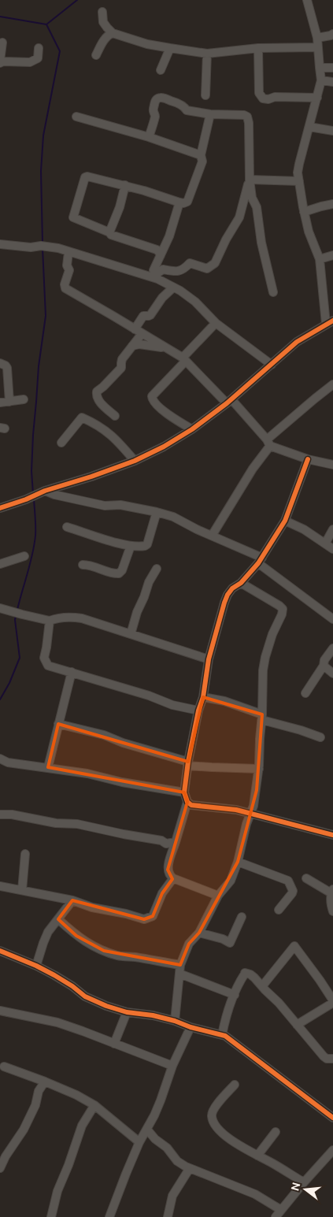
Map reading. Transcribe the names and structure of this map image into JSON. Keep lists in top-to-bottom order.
{
  "north": "left"
}
